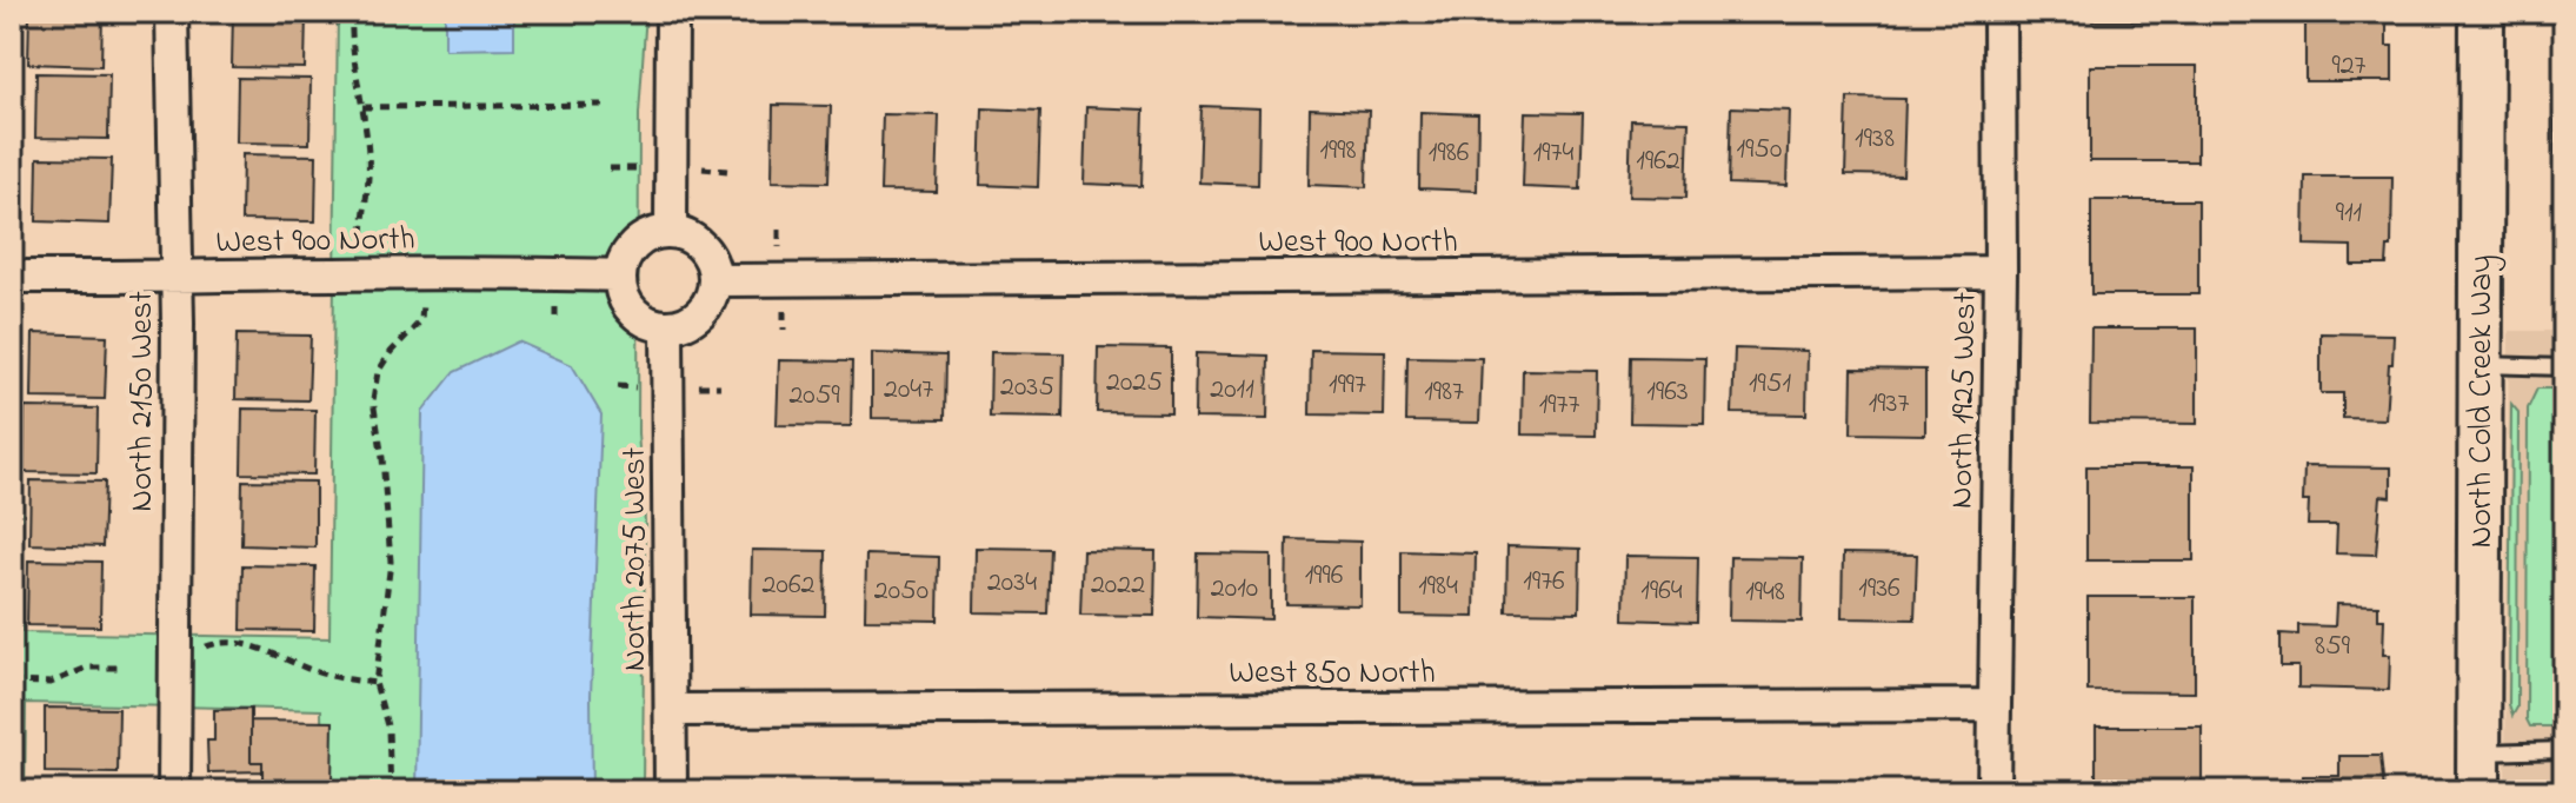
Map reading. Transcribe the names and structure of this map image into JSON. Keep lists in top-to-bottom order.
{
  "streets": {
    "street": [
      "West 900 North",
      "North 1925 West",
      "North 2150 West",
      "North Cold Creek Way",
      "North 2075 West",
      "West 850 North"
    ]
  },
  "crossings": [
    ["West 900 North", "North 1925 West"],
    ["West 900 North", "North 2150 West"],
    ["West 900 North", "North 2075 West"],
    ["North 1925 West", "West 850 North"],
    ["North 2075 West", "West 850 North"]
  ],
  "house_numbers": [
    "927",
    "1938",
    "1950",
    "1998",
    "1986",
    "1974",
    "1962",
    "911",
    "2025",
    "1951",
    "1997",
    "2035",
    "2047",
    "2011",
    "1987",
    "1963",
    "2059",
    "1937",
    "1977",
    "1996",
    "1976",
    "2034",
    "2062",
    "2022",
    "1984",
    "2010",
    "1936",
    "2050",
    "1964",
    "1948",
    "859"
  ]
}
